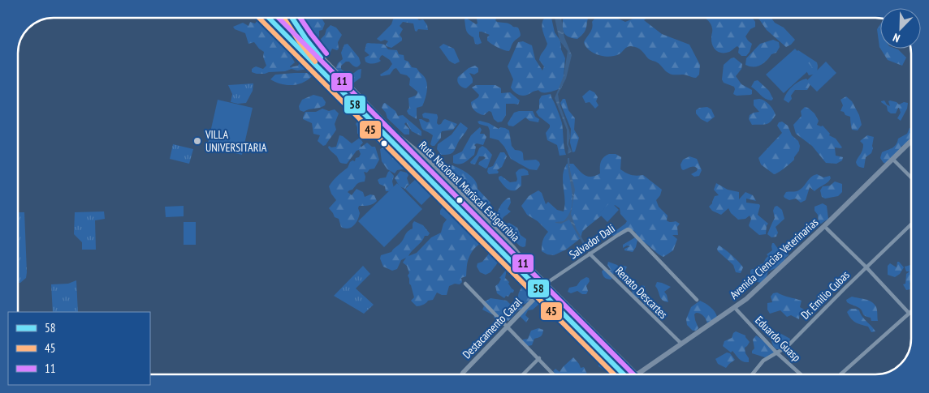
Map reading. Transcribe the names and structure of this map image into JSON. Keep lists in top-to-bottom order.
{
  "streets": {
    "highway": ["Ruta Nacional Mariscal Estigarribia"],
    "main road": ["Avenida Ciencias Veterinarias"],
    "street": [
      "Salvador Dali",
      "Renato Descartes",
      "Dr. Emilio Cubas",
      "Destacamento Cazal",
      "Eduardo Guasp"
    ]
  },
  "crossings": [
    ["Ruta Nacional Mariscal Estigarribia", "Salvador Dali"],
    ["Ruta Nacional Mariscal Estigarribia", "Avenida Ciencias Veterinarias"],
    ["Ruta Nacional Mariscal Estigarribia", "Destacamento Cazal"],
    ["Salvador Dali", "Renato Descartes"],
    ["Avenida Ciencias Veterinarias", "Renato Descartes"],
    ["Avenida Ciencias Veterinarias", "Eduardo Guasp"],
    ["Dr. Emilio Cubas", "Eduardo Guasp"]
  ],
  "places": ["VILLA UNIVERSITARIA"],
  "lines": ["transit line 11", "transit line 58", "transit line 45"],
  "legend": ["58", "45", "11"],
  "north": "bottom left"
}
